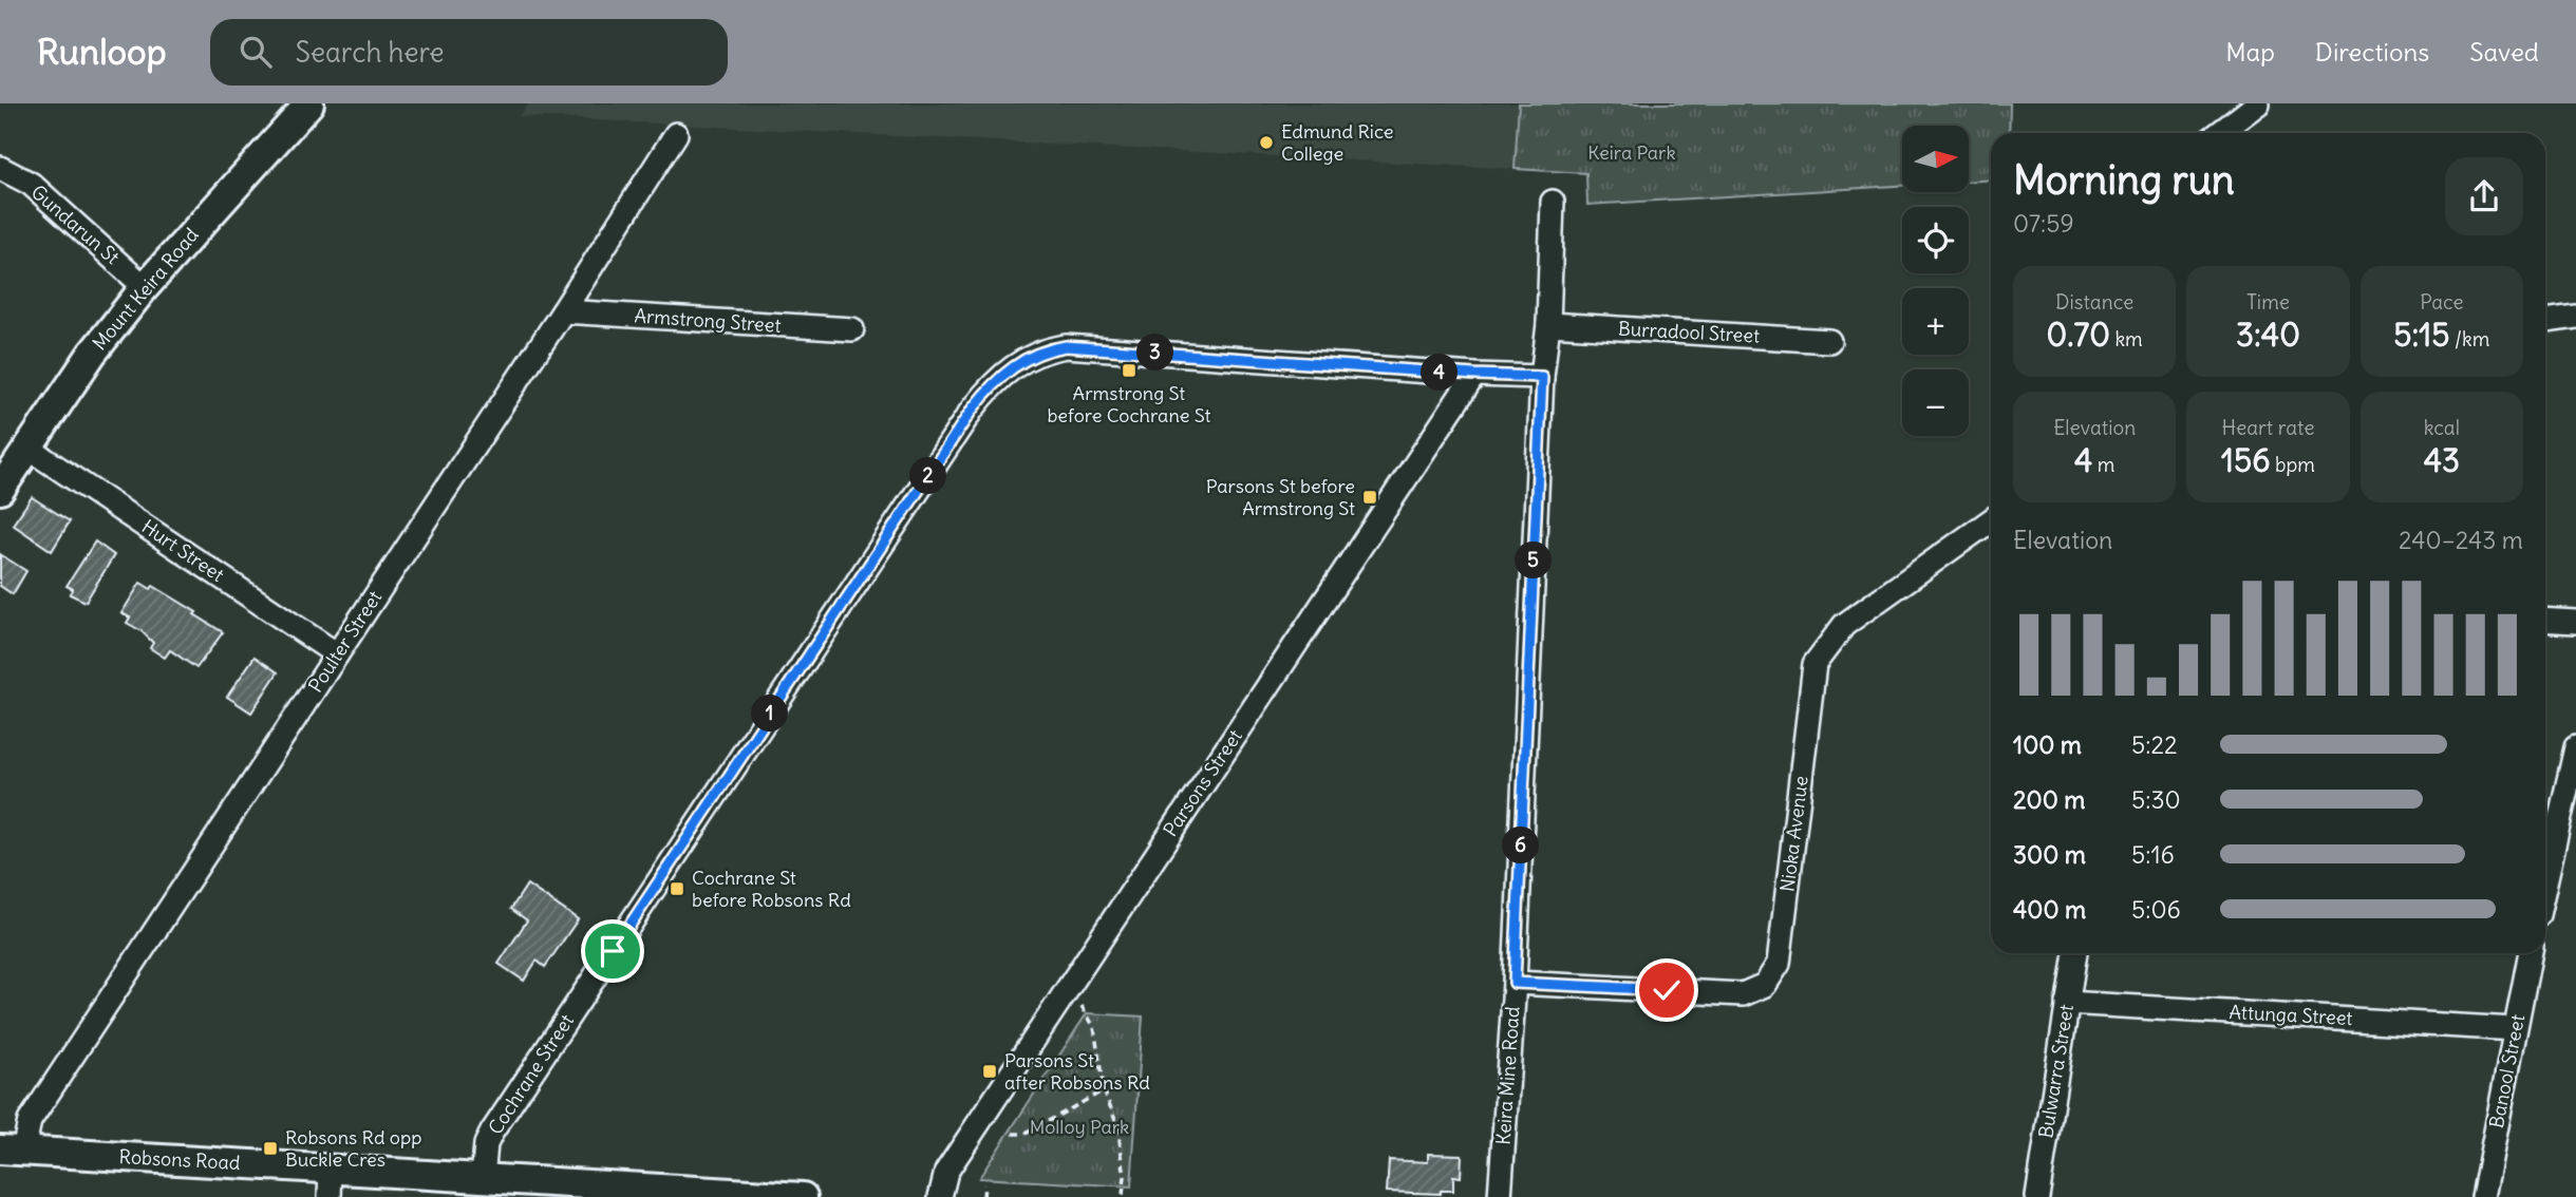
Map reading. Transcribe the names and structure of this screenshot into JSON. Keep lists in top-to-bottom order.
{
  "streets": {
    "main road": ["Mount Keira Road", "Robsons Road"],
    "street": [
      "Gundarun St",
      "Armstrong Street",
      "Burradool Street",
      "Hurt Street",
      "Poulter Street",
      "Parsons Street",
      "Nioka Avenue",
      "Attunga Street",
      "Bulwarra Street",
      "Banool Street",
      "Cochrane Street",
      "Keira Mine Road"
    ]
  },
  "crossings": [
    ["Gundarun St", "Mount Keira Road"],
    ["Mount Keira Road", "Hurt Street"],
    ["Armstrong Street", "Poulter Street"],
    ["Burradool Street", "Keira Mine Road"],
    ["Hurt Street", "Poulter Street"],
    ["Poulter Street", "Robsons Road"],
    ["Parsons Street", "Cochrane Street"],
    ["Nioka Avenue", "Keira Mine Road"],
    ["Attunga Street", "Bulwarra Street"],
    ["Attunga Street", "Banool Street"],
    ["Cochrane Street", "Robsons Road"]
  ],
  "parks": ["Keira Park", "Molloy Park"],
  "places": {
    "other": ["Edmund Rice College"],
    "transit": [
      "Armstrong St before Cochrane St",
      "Parsons St before Armstrong St",
      "Cochrane St before Robsons Rd",
      "Parsons St after Robsons Rd",
      "Robsons Rd opp Buckle Cres"
    ]
  },
  "north": "right",
  "page": {
    "header": "Runloop",
    "search": "Search here",
    "nav": ["Map", "Directions", "Saved"],
    "map_buttons": ["+", "−"],
    "heading": ["Morning run", "07:59"],
    "stats": [
      ["Distance", "0.70 km"],
      ["Time", "3:40"],
      ["Pace", "5:15 /km"],
      ["Elevation", "4 m"],
      ["Heart rate", "156 bpm"],
      ["kcal", "43"]
    ],
    "pins": [
      "3",
      "4",
      "2",
      "5",
      "1",
      "6"
    ],
    "chart": ["Elevation", "240–243 m"],
    "list": [
      {
        "name": "100 m",
        "note": "5:22"
      },
      {
        "name": "200 m",
        "note": "5:30"
      },
      {
        "name": "300 m",
        "note": "5:16"
      },
      {
        "name": "400 m",
        "note": "5:06"
      }
    ]
  }
}
